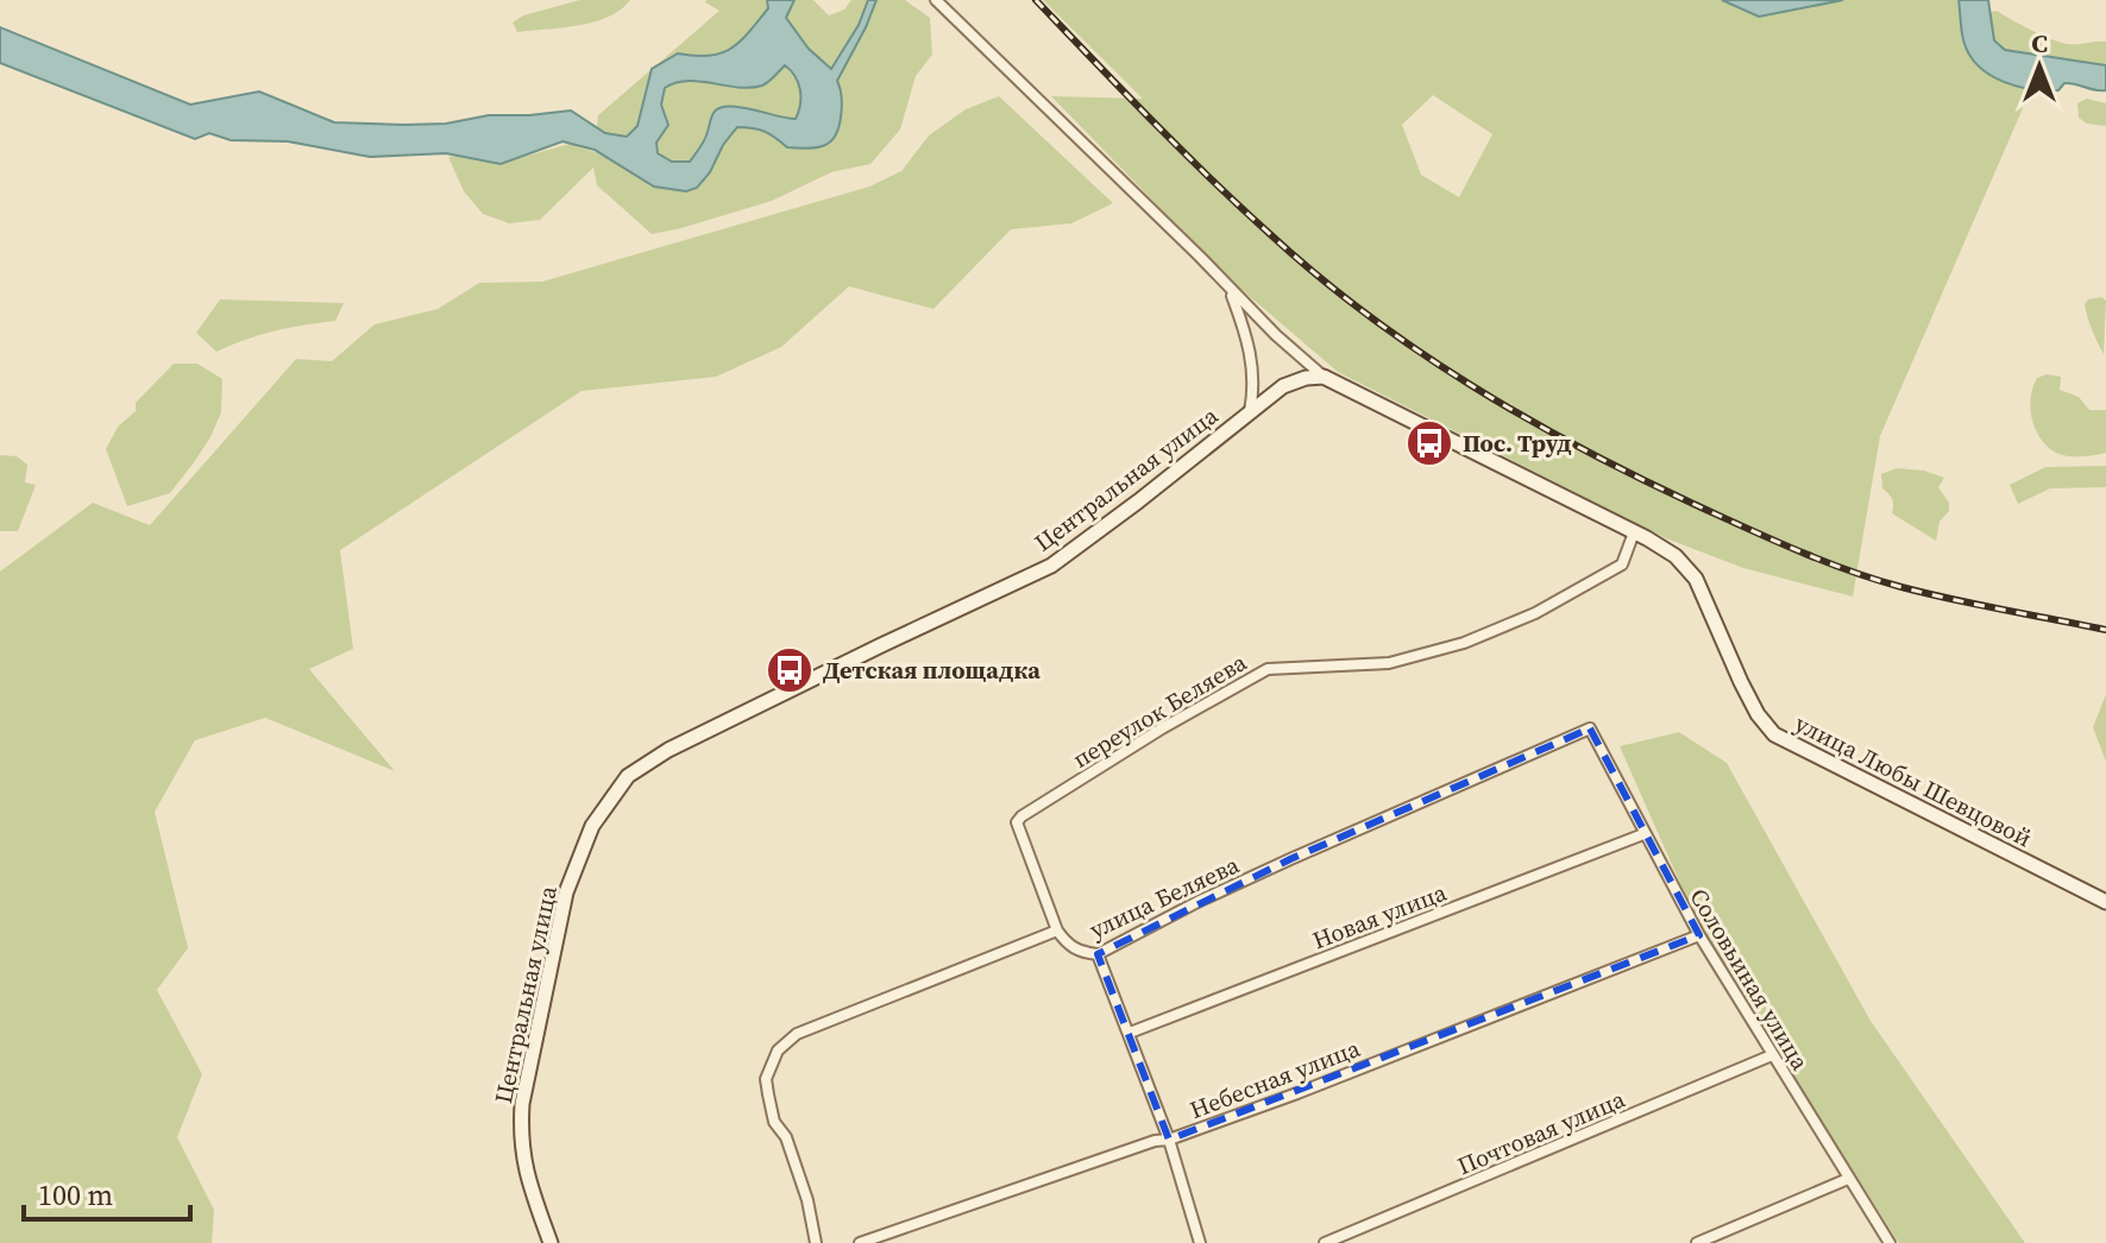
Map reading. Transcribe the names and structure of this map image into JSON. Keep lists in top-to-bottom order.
{
  "streets": {
    "street": [
      "Центральная улица",
      "переулок Беляева",
      "улица Любы Шевцовой",
      "улица Беляева",
      "Новая улица",
      "Соловьиная улица",
      "Небесная улица",
      "Почтовая улица"
    ]
  },
  "crossings": [
    ["Центральная улица", "улица Любы Шевцовой"],
    ["переулок Беляева", "улица Любы Шевцовой"],
    ["переулок Беляева", "улица Беляева"],
    ["улица Беляева", "Соловьиная улица"],
    ["Новая улица", "Соловьиная улица"],
    ["Соловьиная улица", "Небесная улица"],
    ["Соловьиная улица", "Почтовая улица"]
  ],
  "places": {
    "bus stop": ["Пос. Труд", "Детская площадка"]
  },
  "scale_bar": "100 m",
  "north": "top"
}
